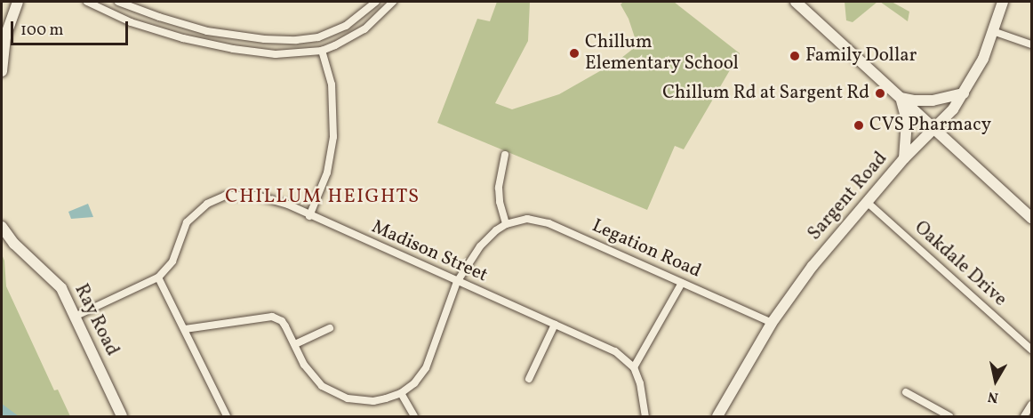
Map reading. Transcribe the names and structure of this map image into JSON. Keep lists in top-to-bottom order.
{
  "streets": {
    "main road": ["Sargent Road", "Ray Road"],
    "street": ["Legation Road", "Madison Street", "Oakdale Drive"]
  },
  "crossings": [
    ["Sargent Road", "Legation Road"],
    ["Sargent Road", "Oakdale Drive"],
    ["Madison Street", "Ray Road"]
  ],
  "districts": ["CHILLUM HEIGHTS"],
  "places": [
    "Chillum Elementary School",
    "Family Dollar",
    "Chillum Rd at Sargent Rd",
    "CVS Pharmacy"
  ],
  "scale_bar": "100 m",
  "north": "bottom"
}
